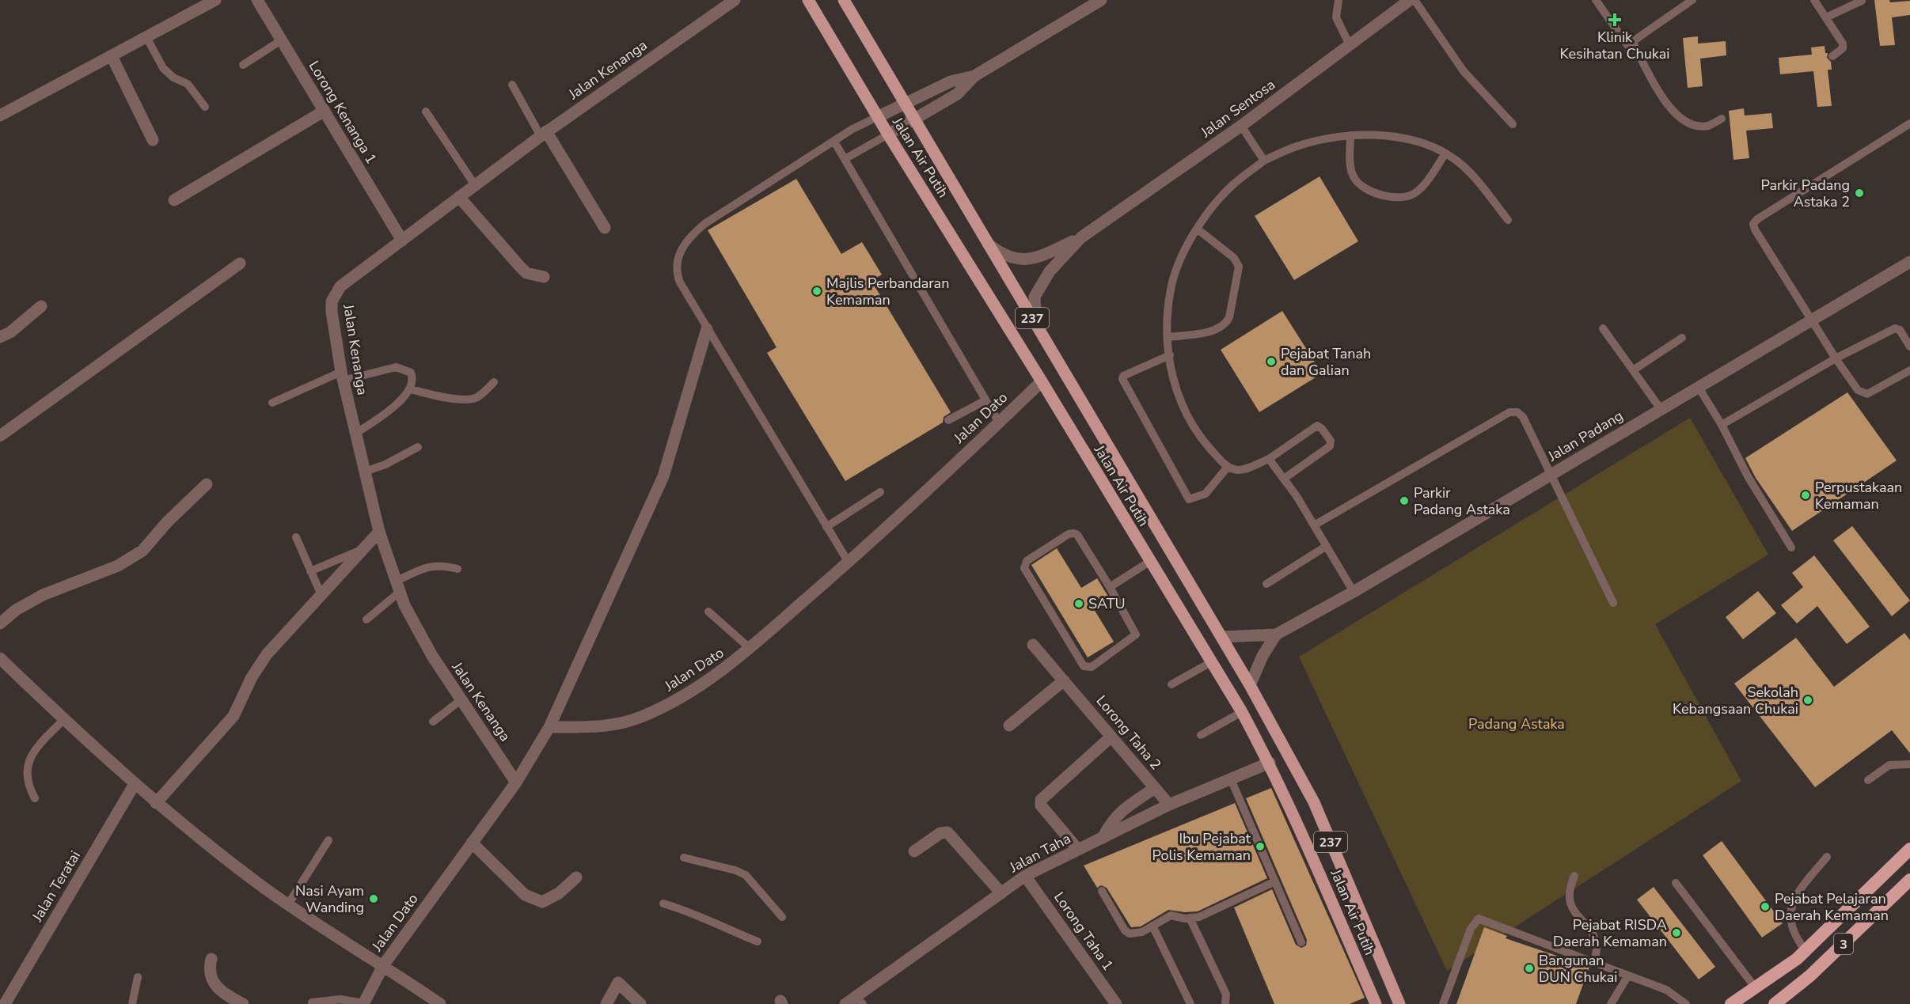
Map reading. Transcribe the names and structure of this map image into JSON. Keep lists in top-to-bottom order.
{
  "streets": {
    "highway": ["3"],
    "main road": ["Jalan Air Putih", "237"],
    "street": [
      "Jalan Kenanga",
      "Jalan Sentosa",
      "Lorong Kenanga 1",
      "Jalan Dato",
      "Jalan Padang",
      "Lorong Taha 2",
      "Jalan Taha",
      "Jalan Teratai",
      "Lorong Taha 1"
    ]
  },
  "crossings": [
    ["Jalan Kenanga", "Lorong Kenanga 1"],
    ["Jalan Kenanga", "Jalan Dato"],
    ["Jalan Air Putih", "Jalan Dato"],
    ["Jalan Air Putih", "Jalan Taha"],
    ["Lorong Taha 2", "Jalan Taha"],
    ["Jalan Taha", "Lorong Taha 1"]
  ],
  "parks": ["Padang Astaka"],
  "places": {
    "health": ["Klinik Kesihatan Chukai"],
    "other": [
      "Parkir Padang Astaka 2",
      "Majlis Perbandaran Kemaman",
      "Pejabat Tanah dan Galian",
      "Perpustakaan Kemaman",
      "Parkir Padang Astaka",
      "SATU",
      "Sekolah Kebangsaan Chukai",
      "Ibu Pejabat Polis Kemaman",
      "Nasi Ayam Wanding",
      "Pejabat Pelajaran Daerah Kemaman",
      "Pejabat RISDA Daerah Kemaman",
      "Bangunan DUN Chukai"
    ]
  }
}
